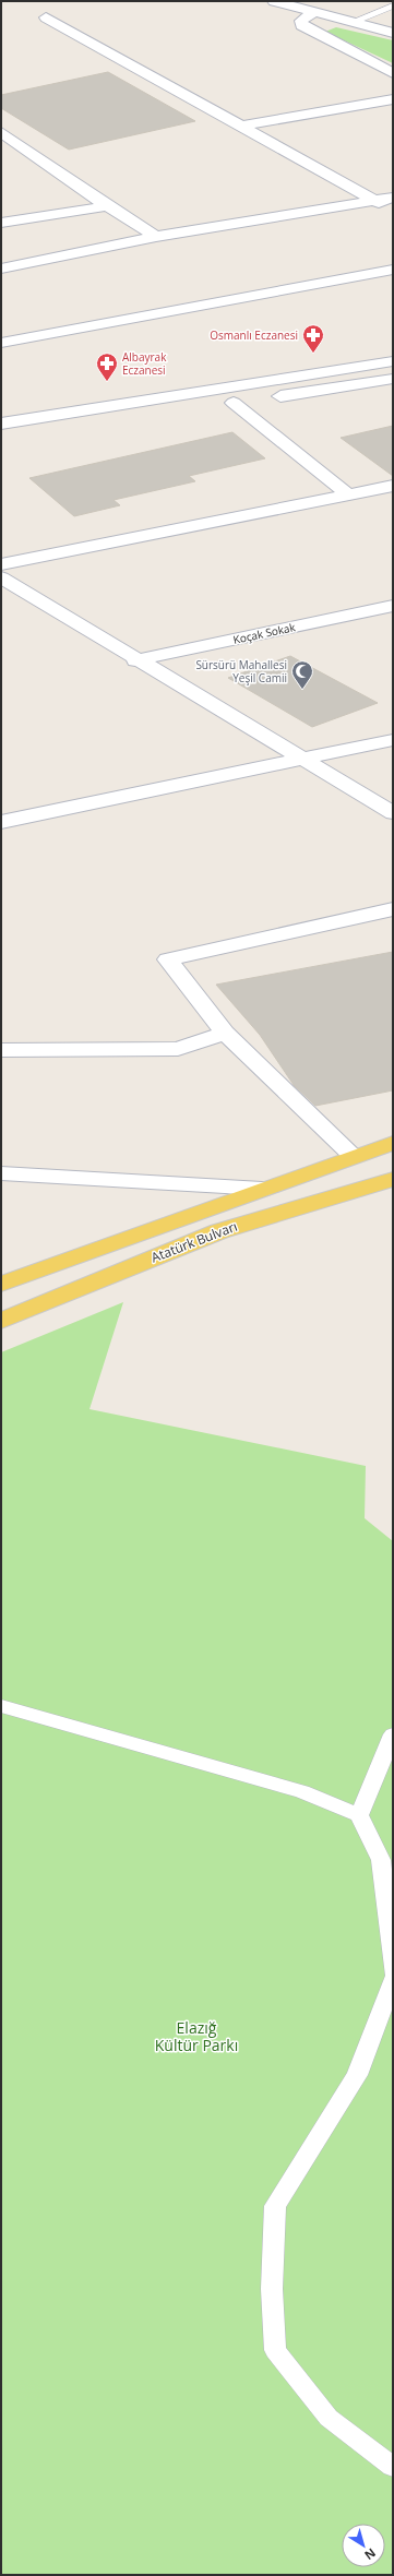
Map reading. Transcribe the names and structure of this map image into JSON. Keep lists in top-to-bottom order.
{
  "streets": {
    "main road": ["Atatürk Bulvarı"],
    "street": ["Koçak Sokak"]
  },
  "parks": ["Elazığ Kültür Parkı"],
  "places": {
    "pharmacy": ["Osmanlı Eczanesi", "Albayrak Eczanesi"],
    "mosque": ["Sürsürü Mahallesi Yeşil Camii"]
  },
  "north": "bottom right"
}
